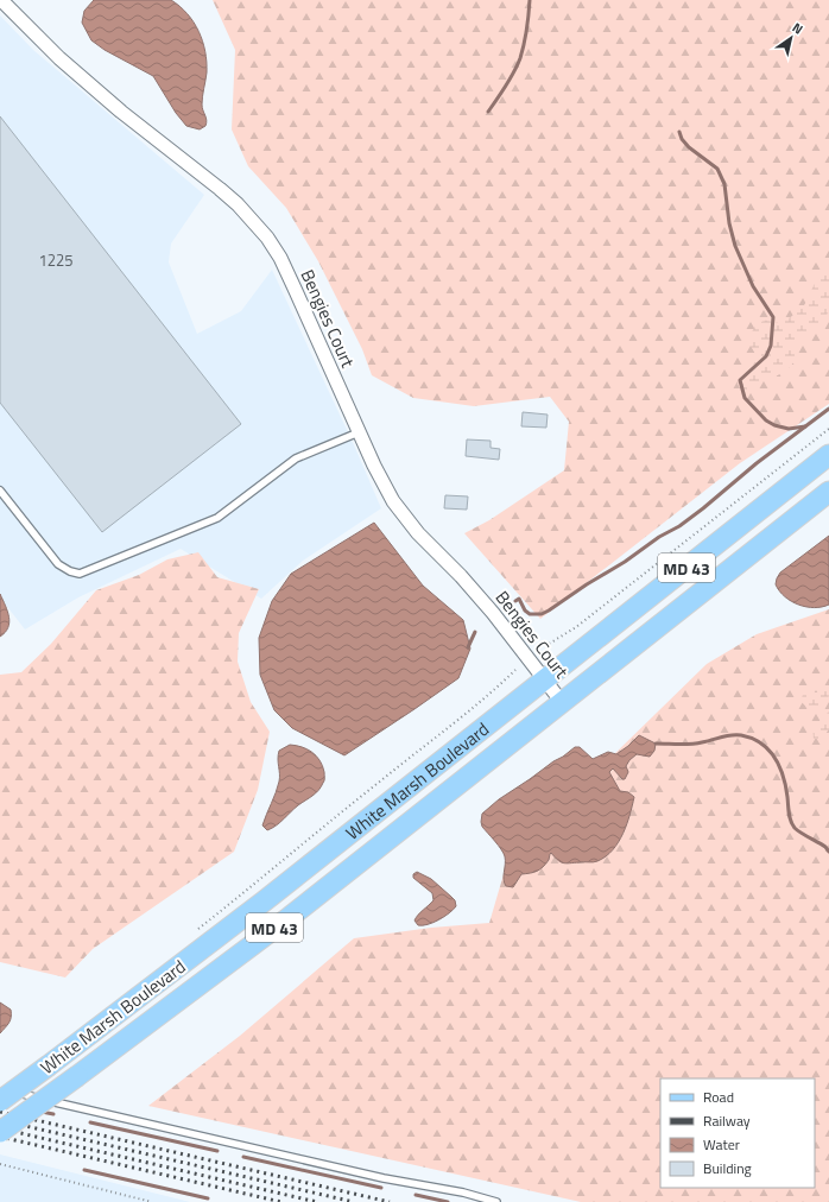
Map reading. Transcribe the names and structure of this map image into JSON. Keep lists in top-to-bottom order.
{
  "streets": {
    "main road": ["MD 43", "White Marsh Boulevard"],
    "street": ["Bengies Court"]
  },
  "crossings": [
    ["Bengies Court", "White Marsh Boulevard"]
  ],
  "house_numbers": ["1225"],
  "legend": [
    "Road",
    "Railway",
    "Water",
    "Building"
  ],
  "north": "top right"
}
